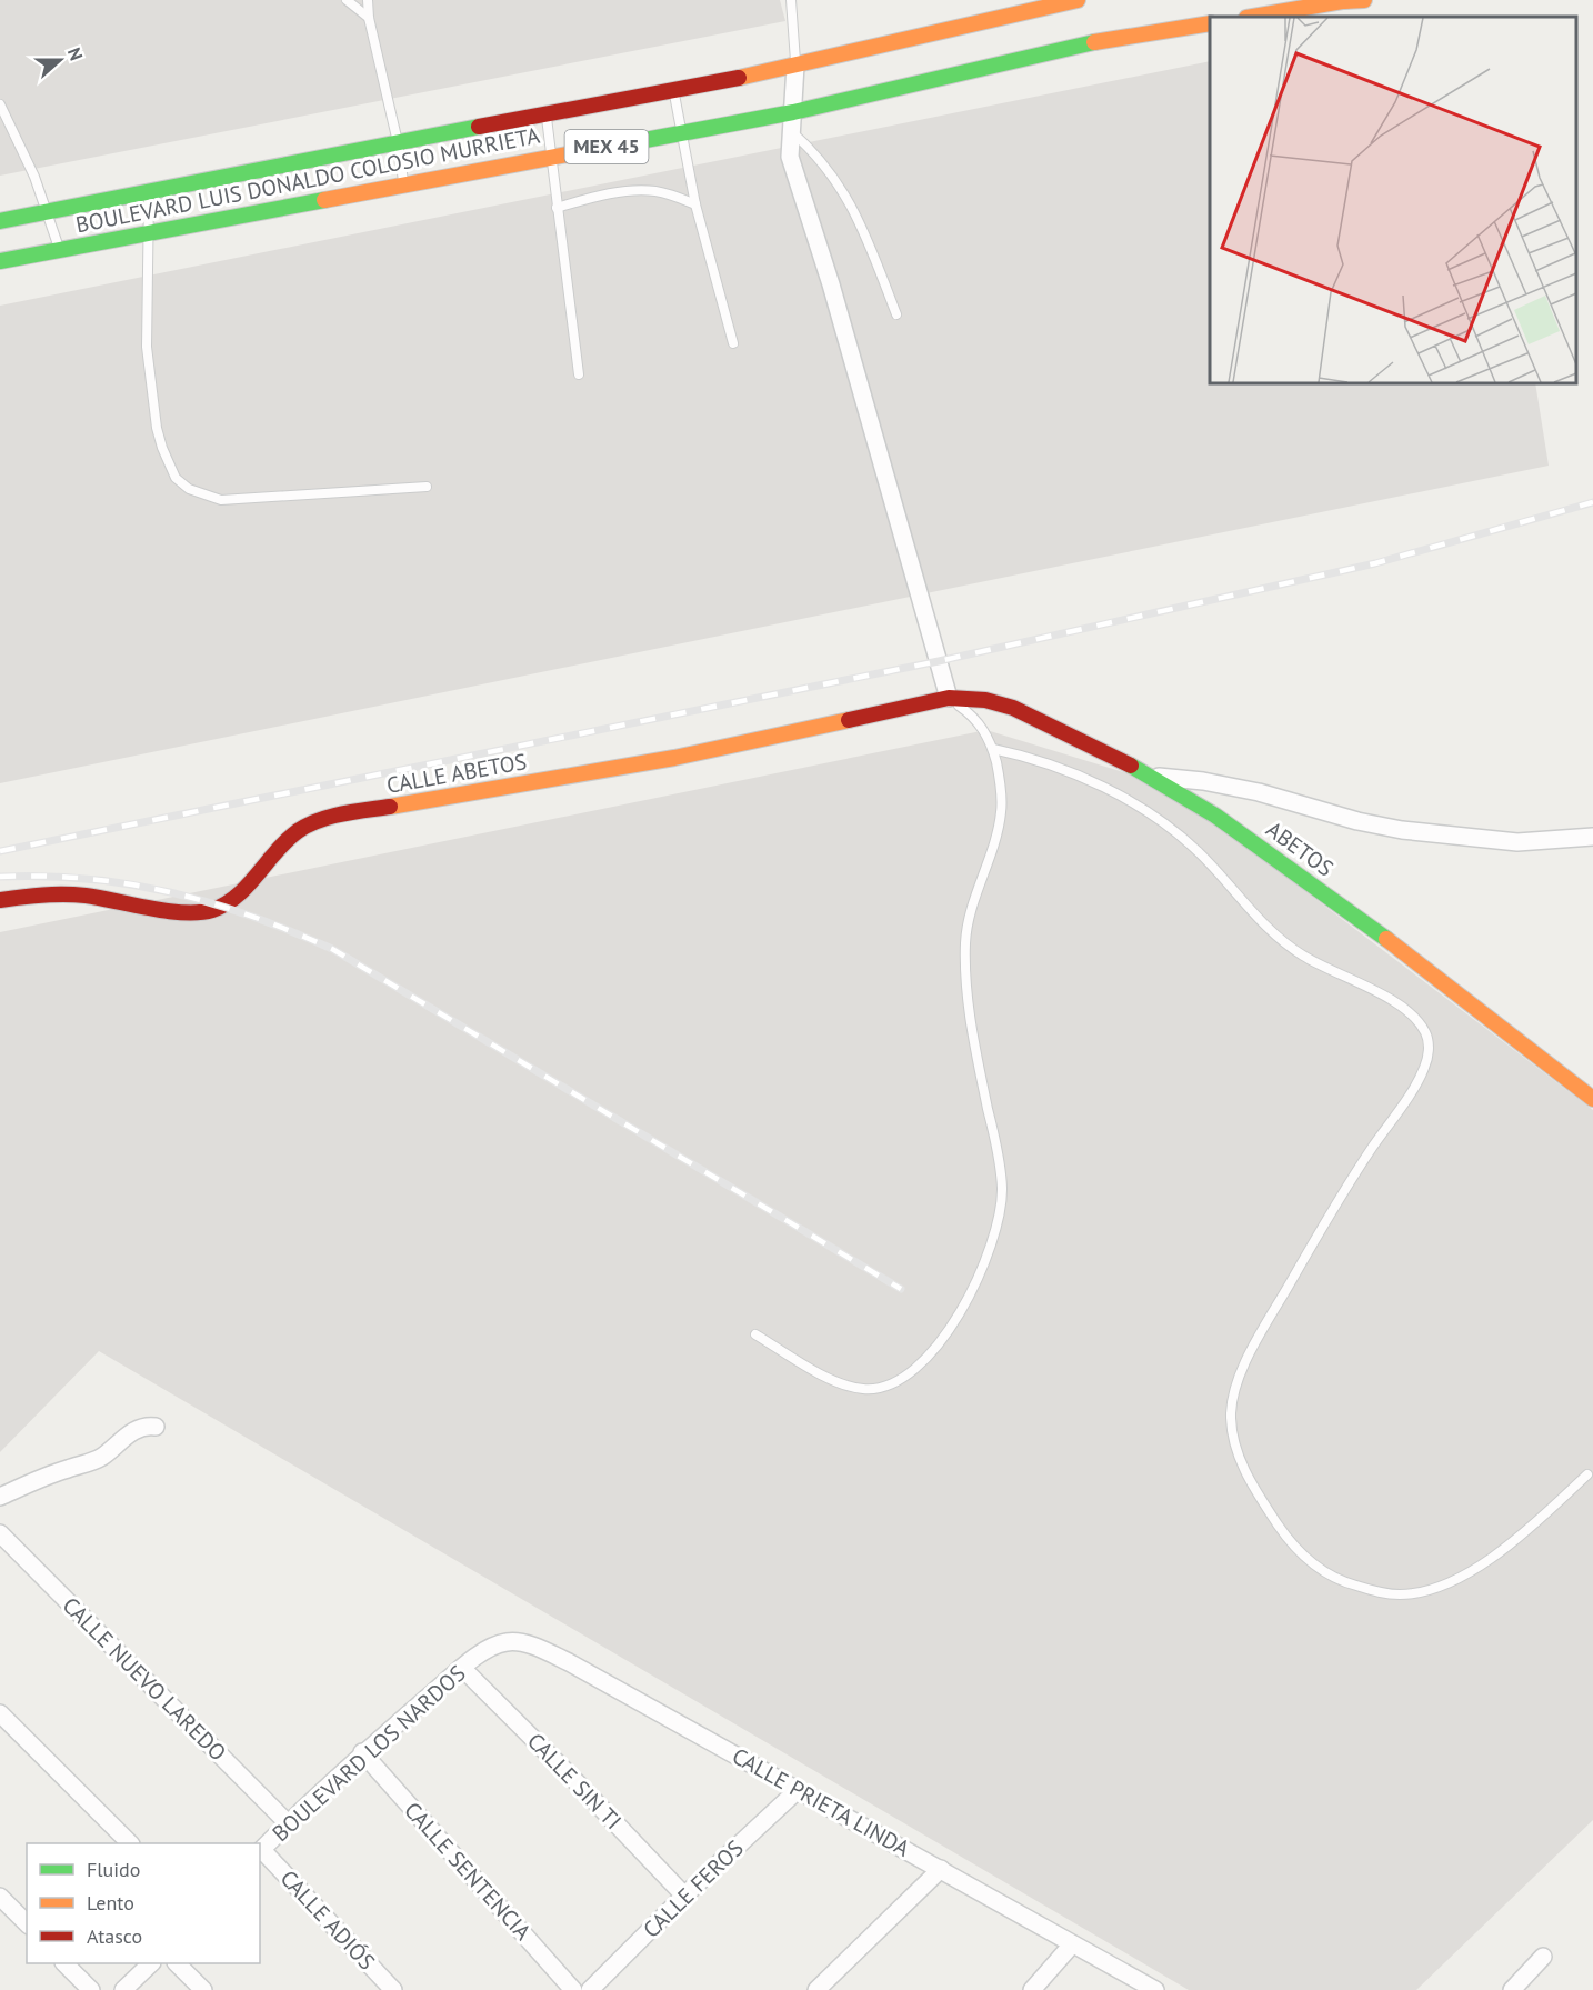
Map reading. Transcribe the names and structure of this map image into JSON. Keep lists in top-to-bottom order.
{
  "streets": {
    "main road": [
      "MEX 45",
      "BOULEVARD LUIS DONALDO COLOSIO MURRIETA",
      "CALLE ABETOS",
      "ABETOS"
    ],
    "street": [
      "CALLE NUEVO LAREDO",
      "BOULEVARD LOS NARDOS",
      "CALLE SIN TI",
      "CALLE PRIETA LINDA",
      "CALLE SENTENCIA",
      "CALLE FEROS",
      "CALLE ADIÓS"
    ]
  },
  "crossings": [
    ["CALLE ABETOS", "ABETOS"],
    ["CALLE NUEVO LAREDO", "BOULEVARD LOS NARDOS"],
    ["BOULEVARD LOS NARDOS", "CALLE SIN TI"],
    ["BOULEVARD LOS NARDOS", "CALLE PRIETA LINDA"],
    ["BOULEVARD LOS NARDOS", "CALLE SENTENCIA"],
    ["BOULEVARD LOS NARDOS", "CALLE ADIÓS"],
    ["CALLE SIN TI", "CALLE FEROS"],
    ["CALLE PRIETA LINDA", "CALLE FEROS"]
  ],
  "legend": ["Fluido", "Lento", "Atasco"],
  "north": "right"
}
